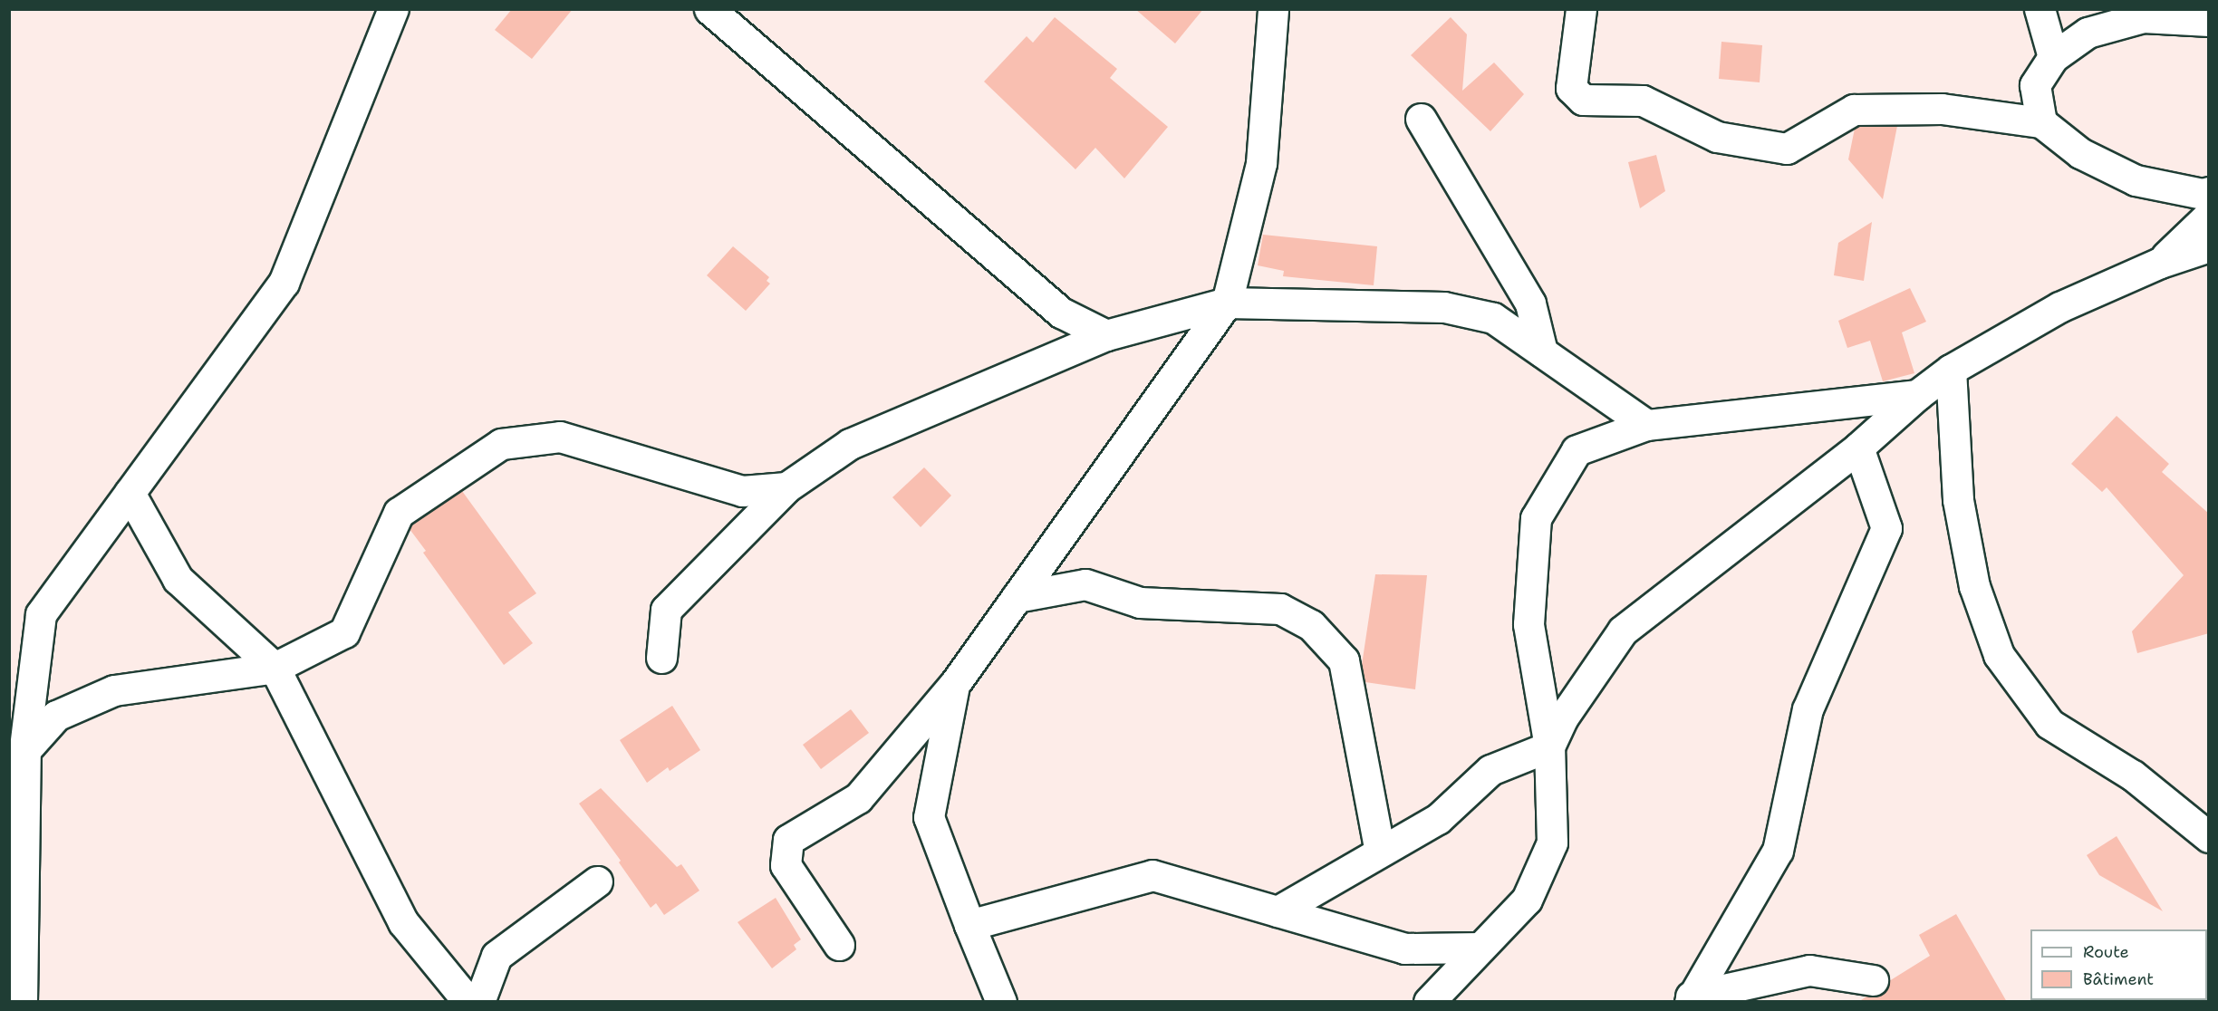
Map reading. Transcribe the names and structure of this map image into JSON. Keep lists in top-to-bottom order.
{
  "legend": ["Route", "Bâtiment"]
}
